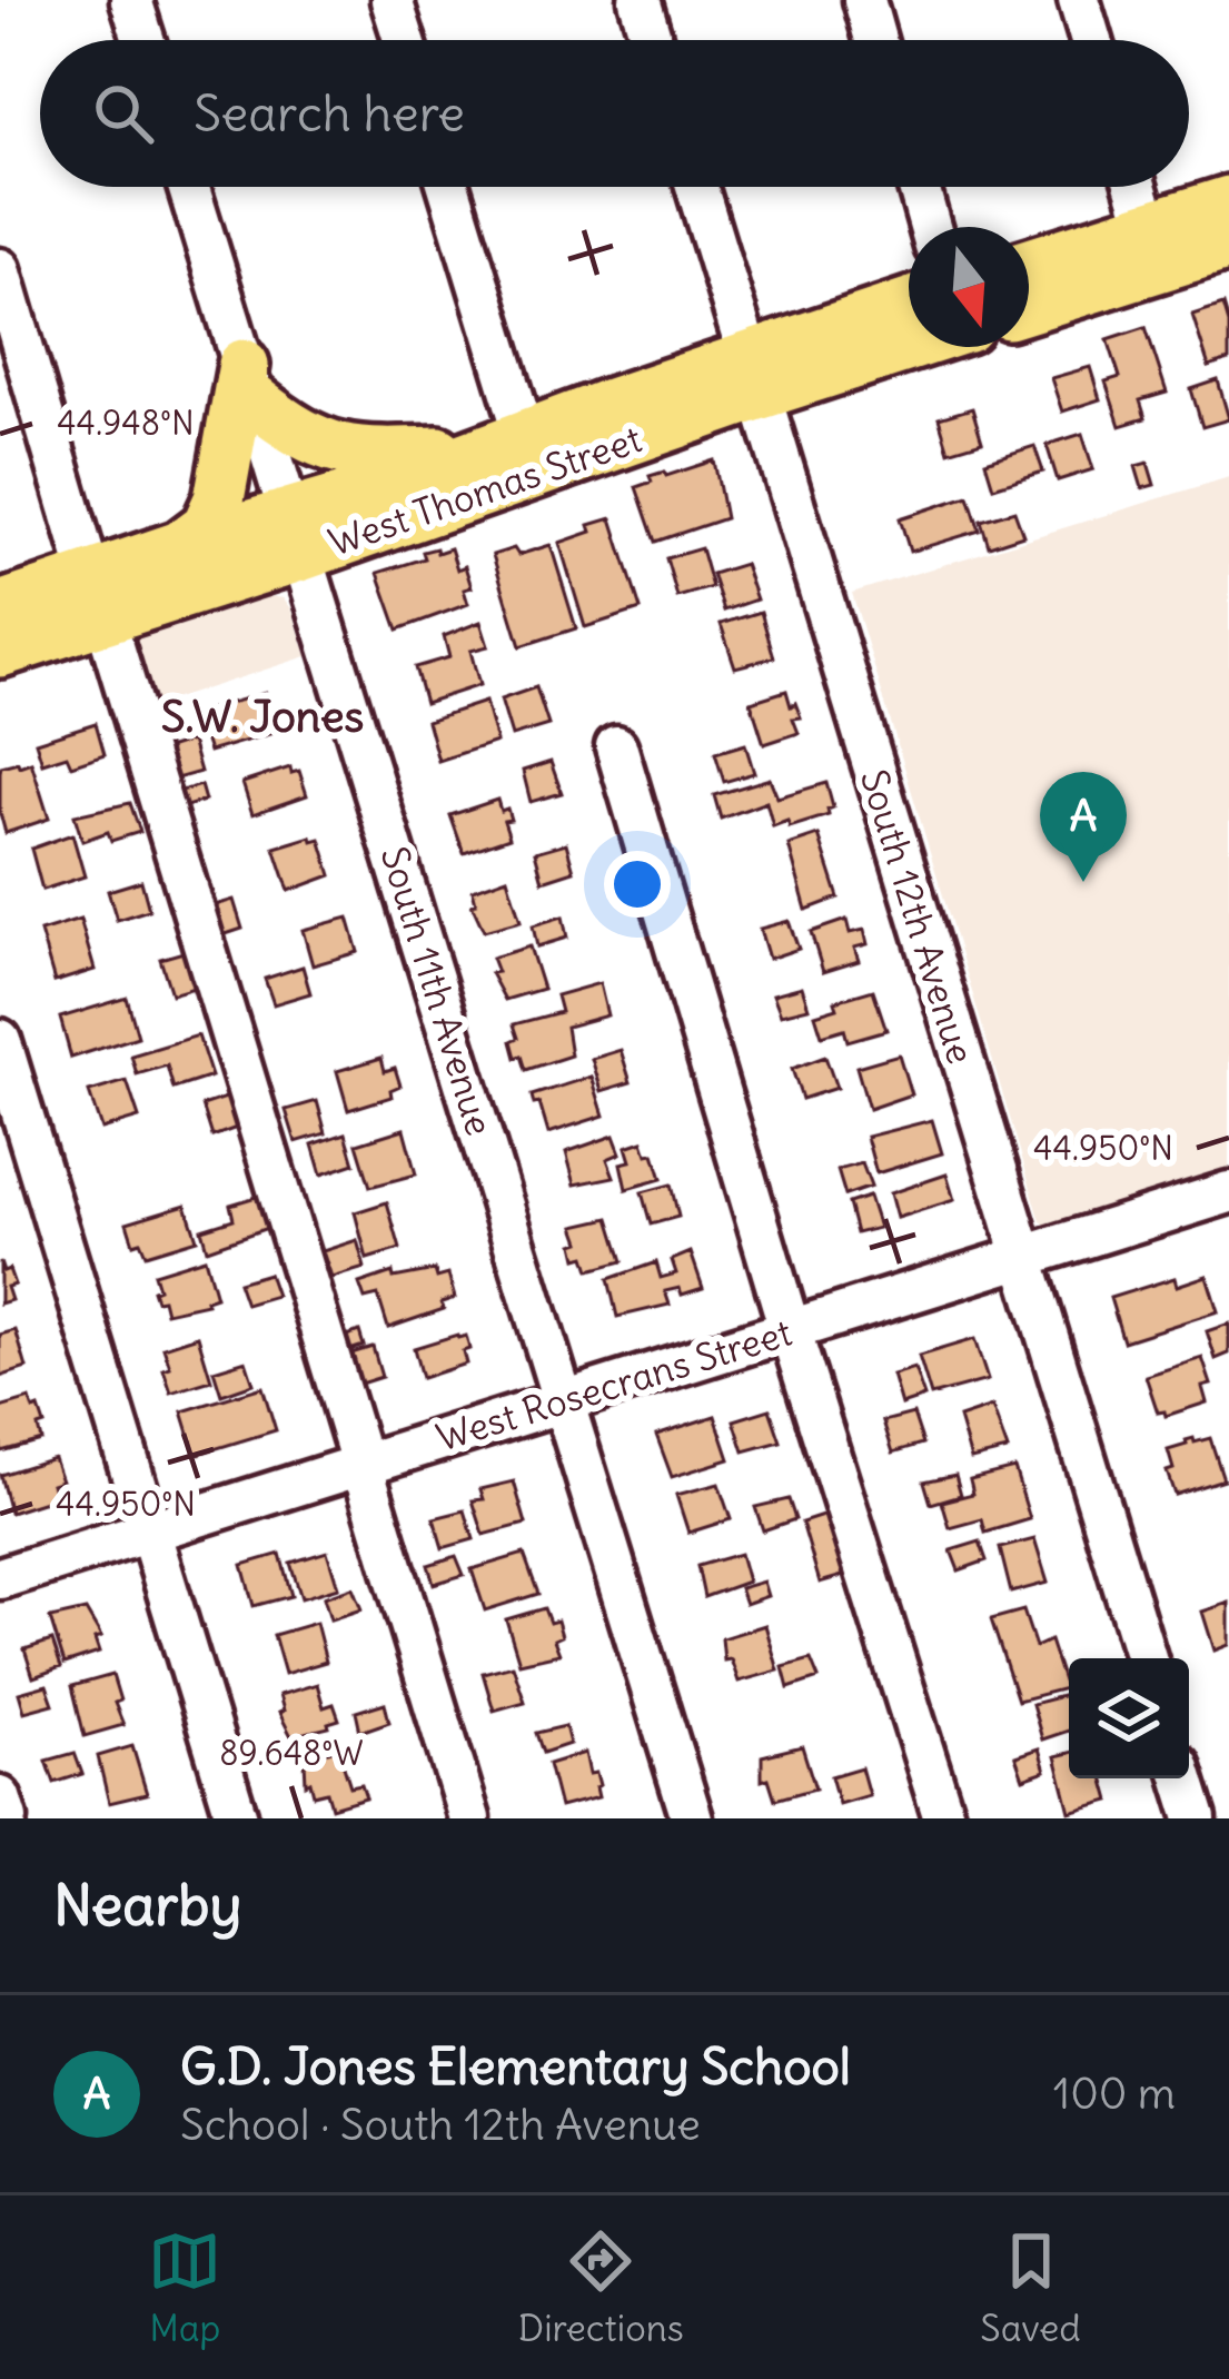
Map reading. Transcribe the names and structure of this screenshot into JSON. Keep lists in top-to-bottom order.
{
  "streets": {
    "main road": ["West Thomas Street"],
    "street": ["South 12th Avenue", "South 11th Avenue", "West Rosecrans Street"]
  },
  "crossings": [
    ["West Thomas Street", "South 12th Avenue"],
    ["West Thomas Street", "South 11th Avenue"],
    ["South 12th Avenue", "West Rosecrans Street"],
    ["South 11th Avenue", "West Rosecrans Street"]
  ],
  "districts": ["S.W. Jones"],
  "north": "bottom",
  "page": {
    "search": "Search here",
    "pins": "A",
    "heading": "Nearby",
    "list": [
      {
        "mark": "A",
        "name": "G.D. Jones Elementary School",
        "note": "School · South 12th Avenue",
        "value": "100 m"
      }
    ],
    "nav": ["Map", "Directions", "Saved"]
  },
  "coordinates": ["44.948°N", "44.950°N", "89.648°W"]
}
